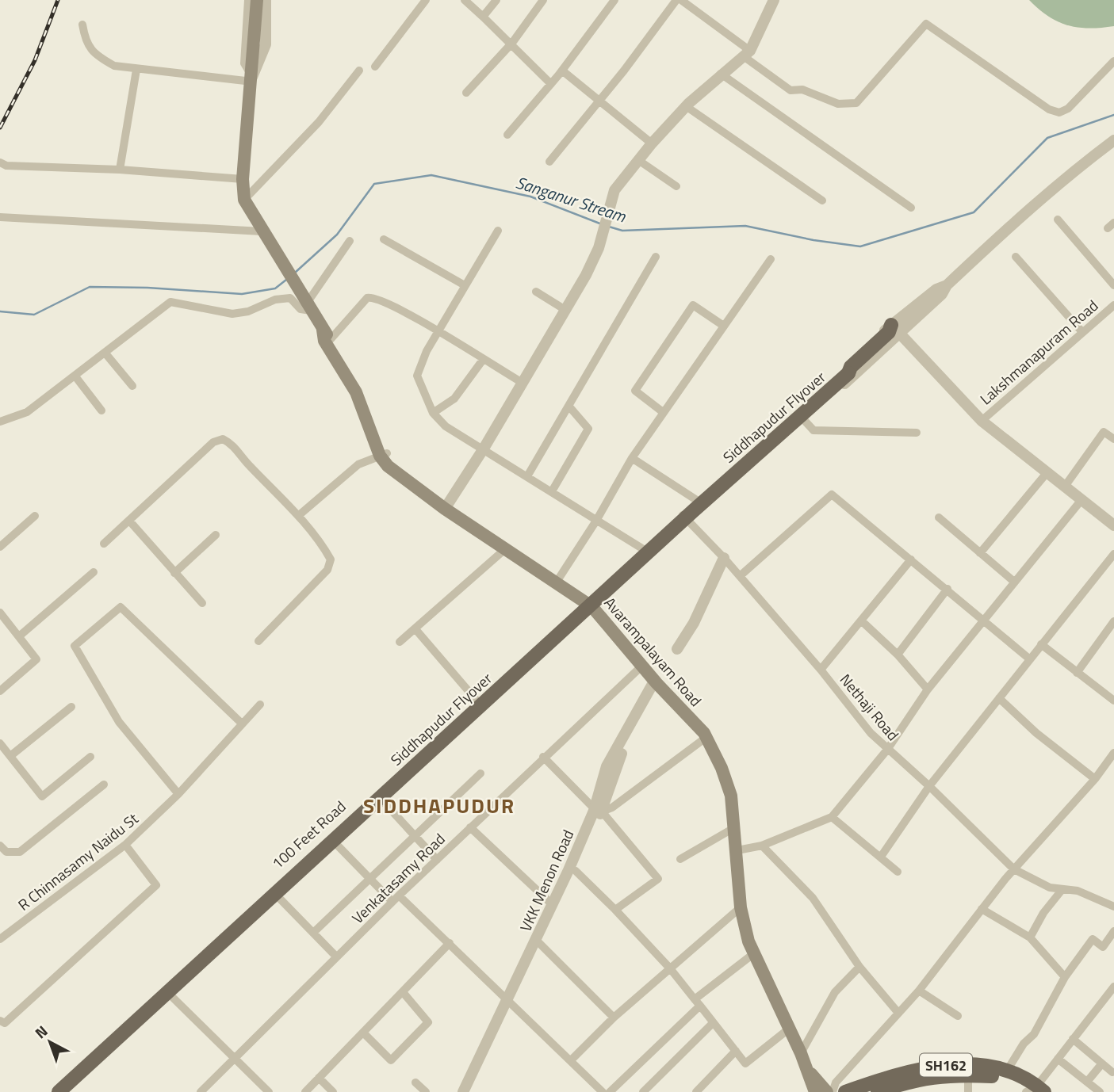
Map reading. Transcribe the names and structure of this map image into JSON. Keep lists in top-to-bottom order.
{
  "streets": {
    "main road": [
      "Siddhapudur Flyover",
      "Avarampalayam Road",
      "100 Feet Road",
      "SH162"
    ],
    "street": [
      "Lakshmanapuram Road",
      "Nethaji Road",
      "R Chinnasamy Naidu St",
      "Venkatasamy Road",
      "VKK Menon Road"
    ]
  },
  "crossings": [
    ["Avarampalayam Road", "100 Feet Road"],
    ["Avarampalayam Road", "Venkatasamy Road"],
    ["Avarampalayam Road", "VKK Menon Road"]
  ],
  "districts": ["SIDDHAPUDUR"],
  "water": ["Sanganur Stream"],
  "north": "top left"
}
